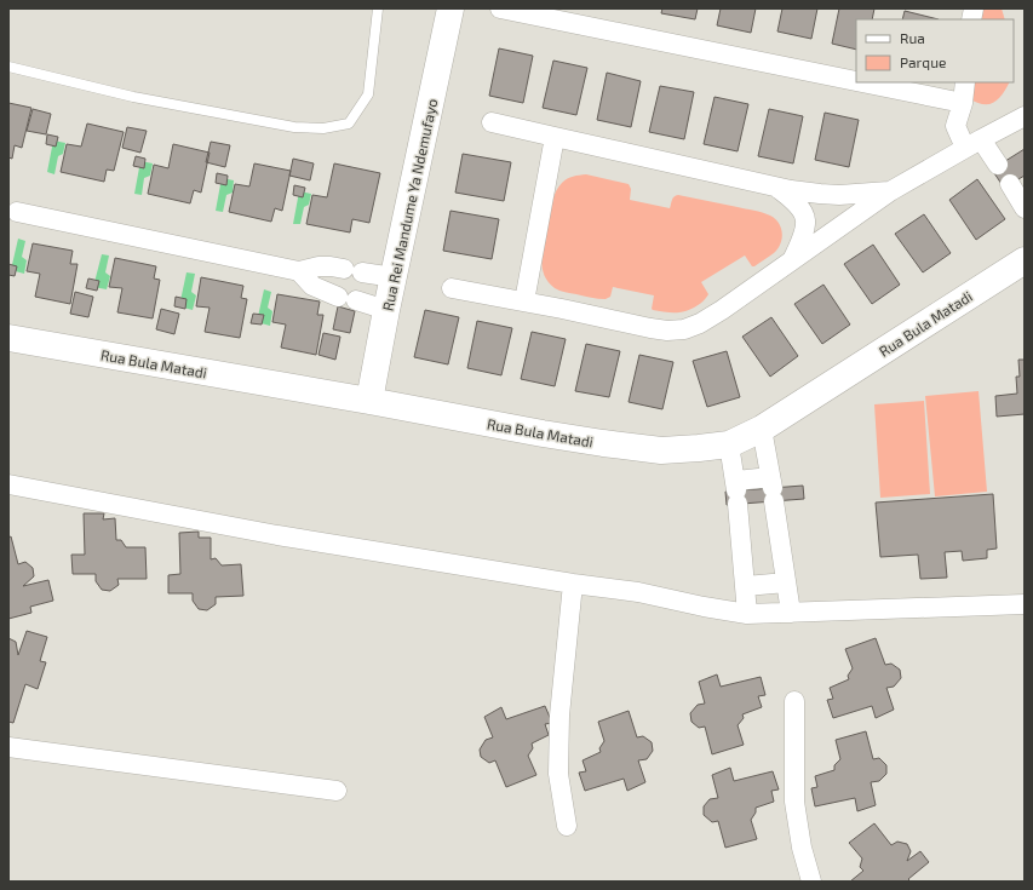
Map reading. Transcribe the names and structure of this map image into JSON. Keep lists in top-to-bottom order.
{
  "streets": {
    "street": ["Rua Rei Mandume Ya Ndemufayo", "Rua Bula Matadi"]
  },
  "crossings": [
    ["Rua Rei Mandume Ya Ndemufayo", "Rua Bula Matadi"]
  ],
  "legend": ["Rua", "Parque"]
}
